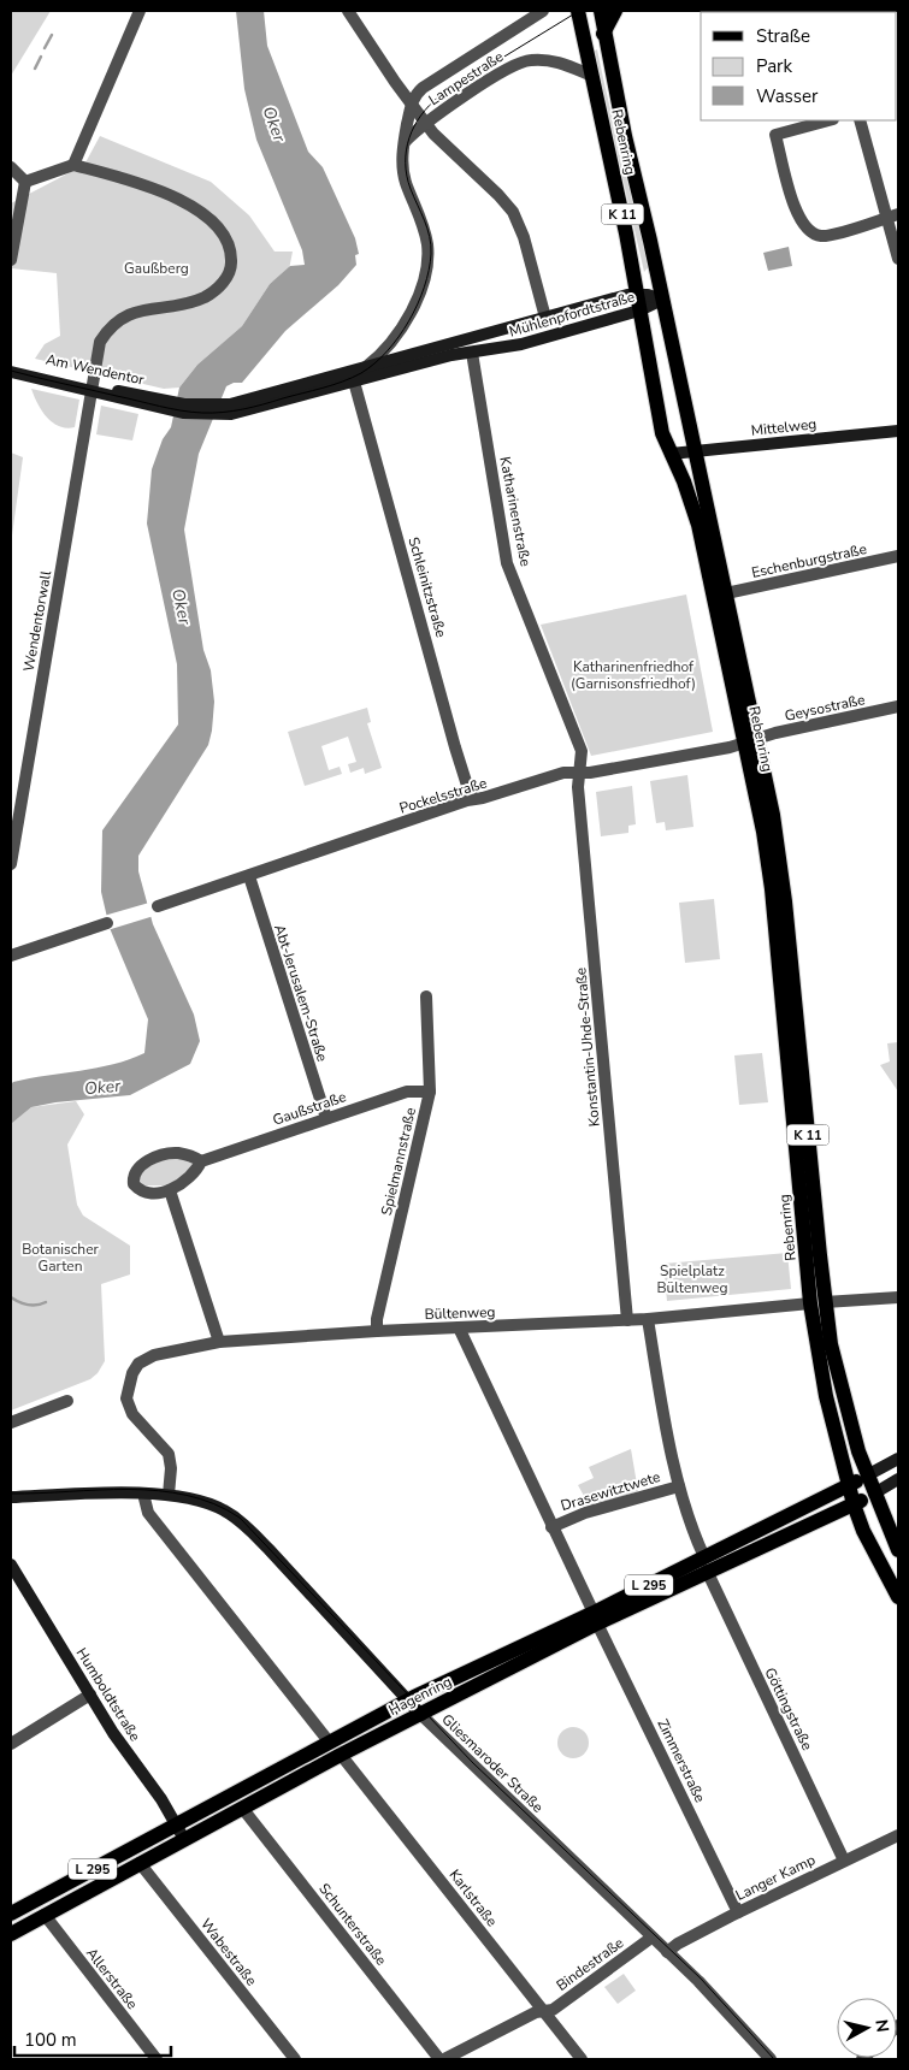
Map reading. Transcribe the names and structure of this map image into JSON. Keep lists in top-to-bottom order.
{
  "streets": {
    "main road": [
      "Rebenring",
      "K 11",
      "Mühlenpfordtstraße",
      "Am Wendentor",
      "Mittelweg",
      "L 295",
      "Humboldtstraße",
      "Hagenring",
      "Gliesmaroder Straße"
    ],
    "street": [
      "Lampestraße",
      "Katharinenstraße",
      "Eschenburgstraße",
      "Schleinitzstraße",
      "Wendentorwall",
      "Geysostraße",
      "Pockelsstraße",
      "Abt-Jerusalem-Straße",
      "Konstantin-Uhde-Straße",
      "Gaußstraße",
      "Spielmannstraße",
      "Bültenweg",
      "Drasewitztwete",
      "Göttingstraße",
      "Zimmerstraße",
      "Langer Kamp",
      "Karlstraße",
      "Schunterstraße",
      "Wabestraße",
      "Bindestraße",
      "Allerstraße"
    ]
  },
  "crossings": [
    ["Lampestraße", "Rebenring"],
    ["Rebenring", "K 11"],
    ["Rebenring", "Mühlenpfordtstraße"],
    ["Rebenring", "Mittelweg"],
    ["Rebenring", "Eschenburgstraße"],
    ["Rebenring", "Geysostraße"],
    ["Rebenring", "Pockelsstraße"],
    ["Rebenring", "Bültenweg"],
    ["Rebenring", "L 295"],
    ["Rebenring", "Hagenring"],
    ["K 11", "L 295"],
    ["Mühlenpfordtstraße", "Am Wendentor"],
    ["Mühlenpfordtstraße", "Katharinenstraße"],
    ["Mühlenpfordtstraße", "Schleinitzstraße"],
    ["Am Wendentor", "Wendentorwall"],
    ["Katharinenstraße", "Pockelsstraße"],
    ["Katharinenstraße", "Konstantin-Uhde-Straße"],
    ["Schleinitzstraße", "Pockelsstraße"],
    ["Geysostraße", "Pockelsstraße"],
    ["Pockelsstraße", "Abt-Jerusalem-Straße"],
    ["Pockelsstraße", "Konstantin-Uhde-Straße"],
    ["Abt-Jerusalem-Straße", "Gaußstraße"],
    ["Konstantin-Uhde-Straße", "Bültenweg"],
    ["Gaußstraße", "Spielmannstraße"],
    ["Spielmannstraße", "Bültenweg"],
    ["Bültenweg", "Göttingstraße"],
    ["Bültenweg", "Zimmerstraße"],
    ["Bültenweg", "Gliesmaroder Straße"],
    ["Drasewitztwete", "Göttingstraße"],
    ["Drasewitztwete", "Zimmerstraße"],
    ["L 295", "Hagenring"],
    ["Humboldtstraße", "Hagenring"],
    ["Hagenring", "Göttingstraße"],
    ["Hagenring", "Zimmerstraße"],
    ["Hagenring", "Gliesmaroder Straße"],
    ["Hagenring", "Karlstraße"],
    ["Hagenring", "Schunterstraße"],
    ["Hagenring", "Wabestraße"],
    ["Hagenring", "Allerstraße"],
    ["Göttingstraße", "Langer Kamp"],
    ["Zimmerstraße", "Langer Kamp"],
    ["Gliesmaroder Straße", "Langer Kamp"],
    ["Gliesmaroder Straße", "Bindestraße"],
    ["Karlstraße", "Bindestraße"],
    ["Schunterstraße", "Bindestraße"]
  ],
  "water": ["Oker"],
  "parks": [
    "Gaußberg",
    "Katharinenfriedhof (Garnisonsfriedhof)",
    "Botanischer Garten",
    "Spielplatz Bültenweg"
  ],
  "legend": ["Straße", "Park", "Wasser"],
  "scale_bar": "100 m",
  "north": "right"
}
